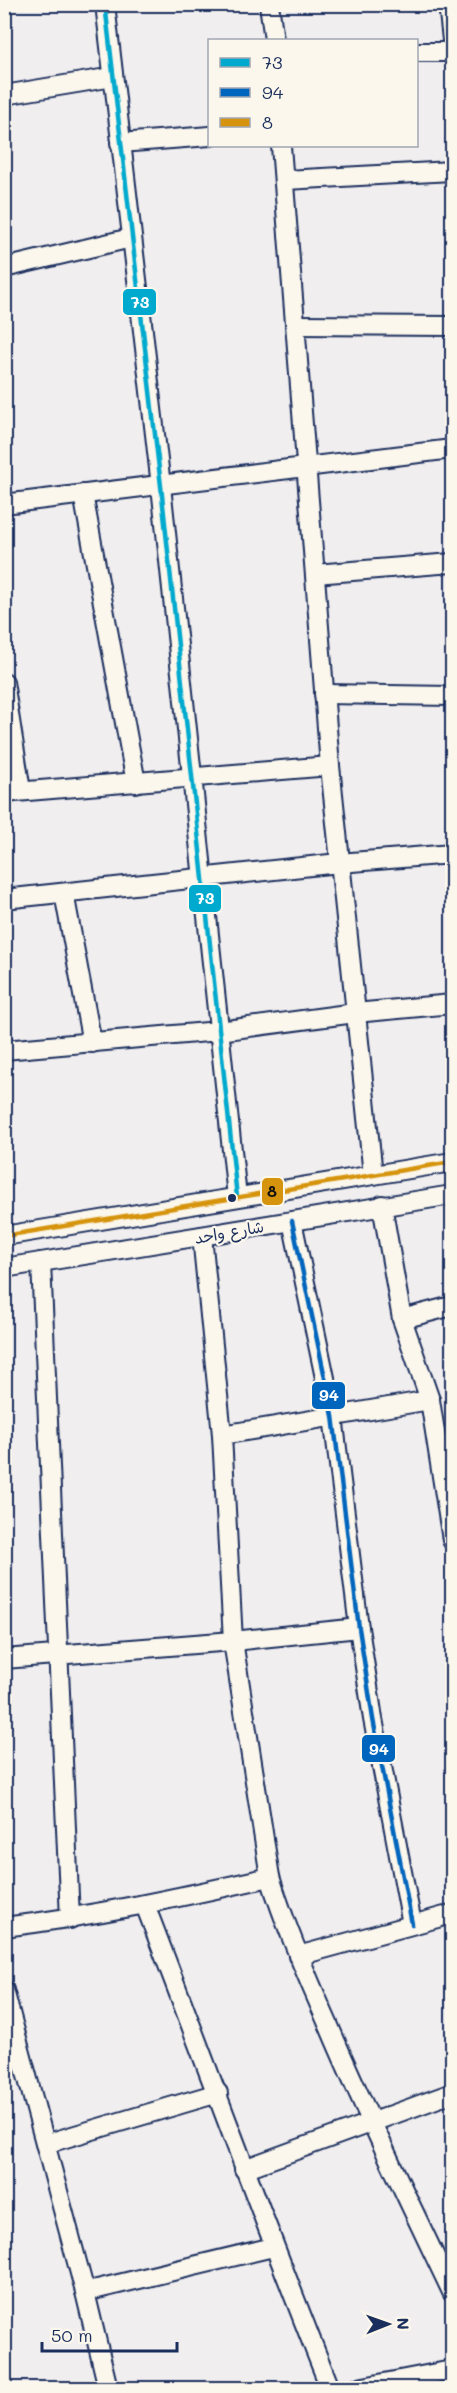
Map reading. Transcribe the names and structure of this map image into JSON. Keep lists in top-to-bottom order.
{
  "streets": {
    "street": ["شارع واحد"]
  },
  "lines": ["transit line 73", "transit line 8", "transit line 94"],
  "legend": ["73", "94", "8"],
  "scale_bar": "50 m",
  "north": "right"
}
